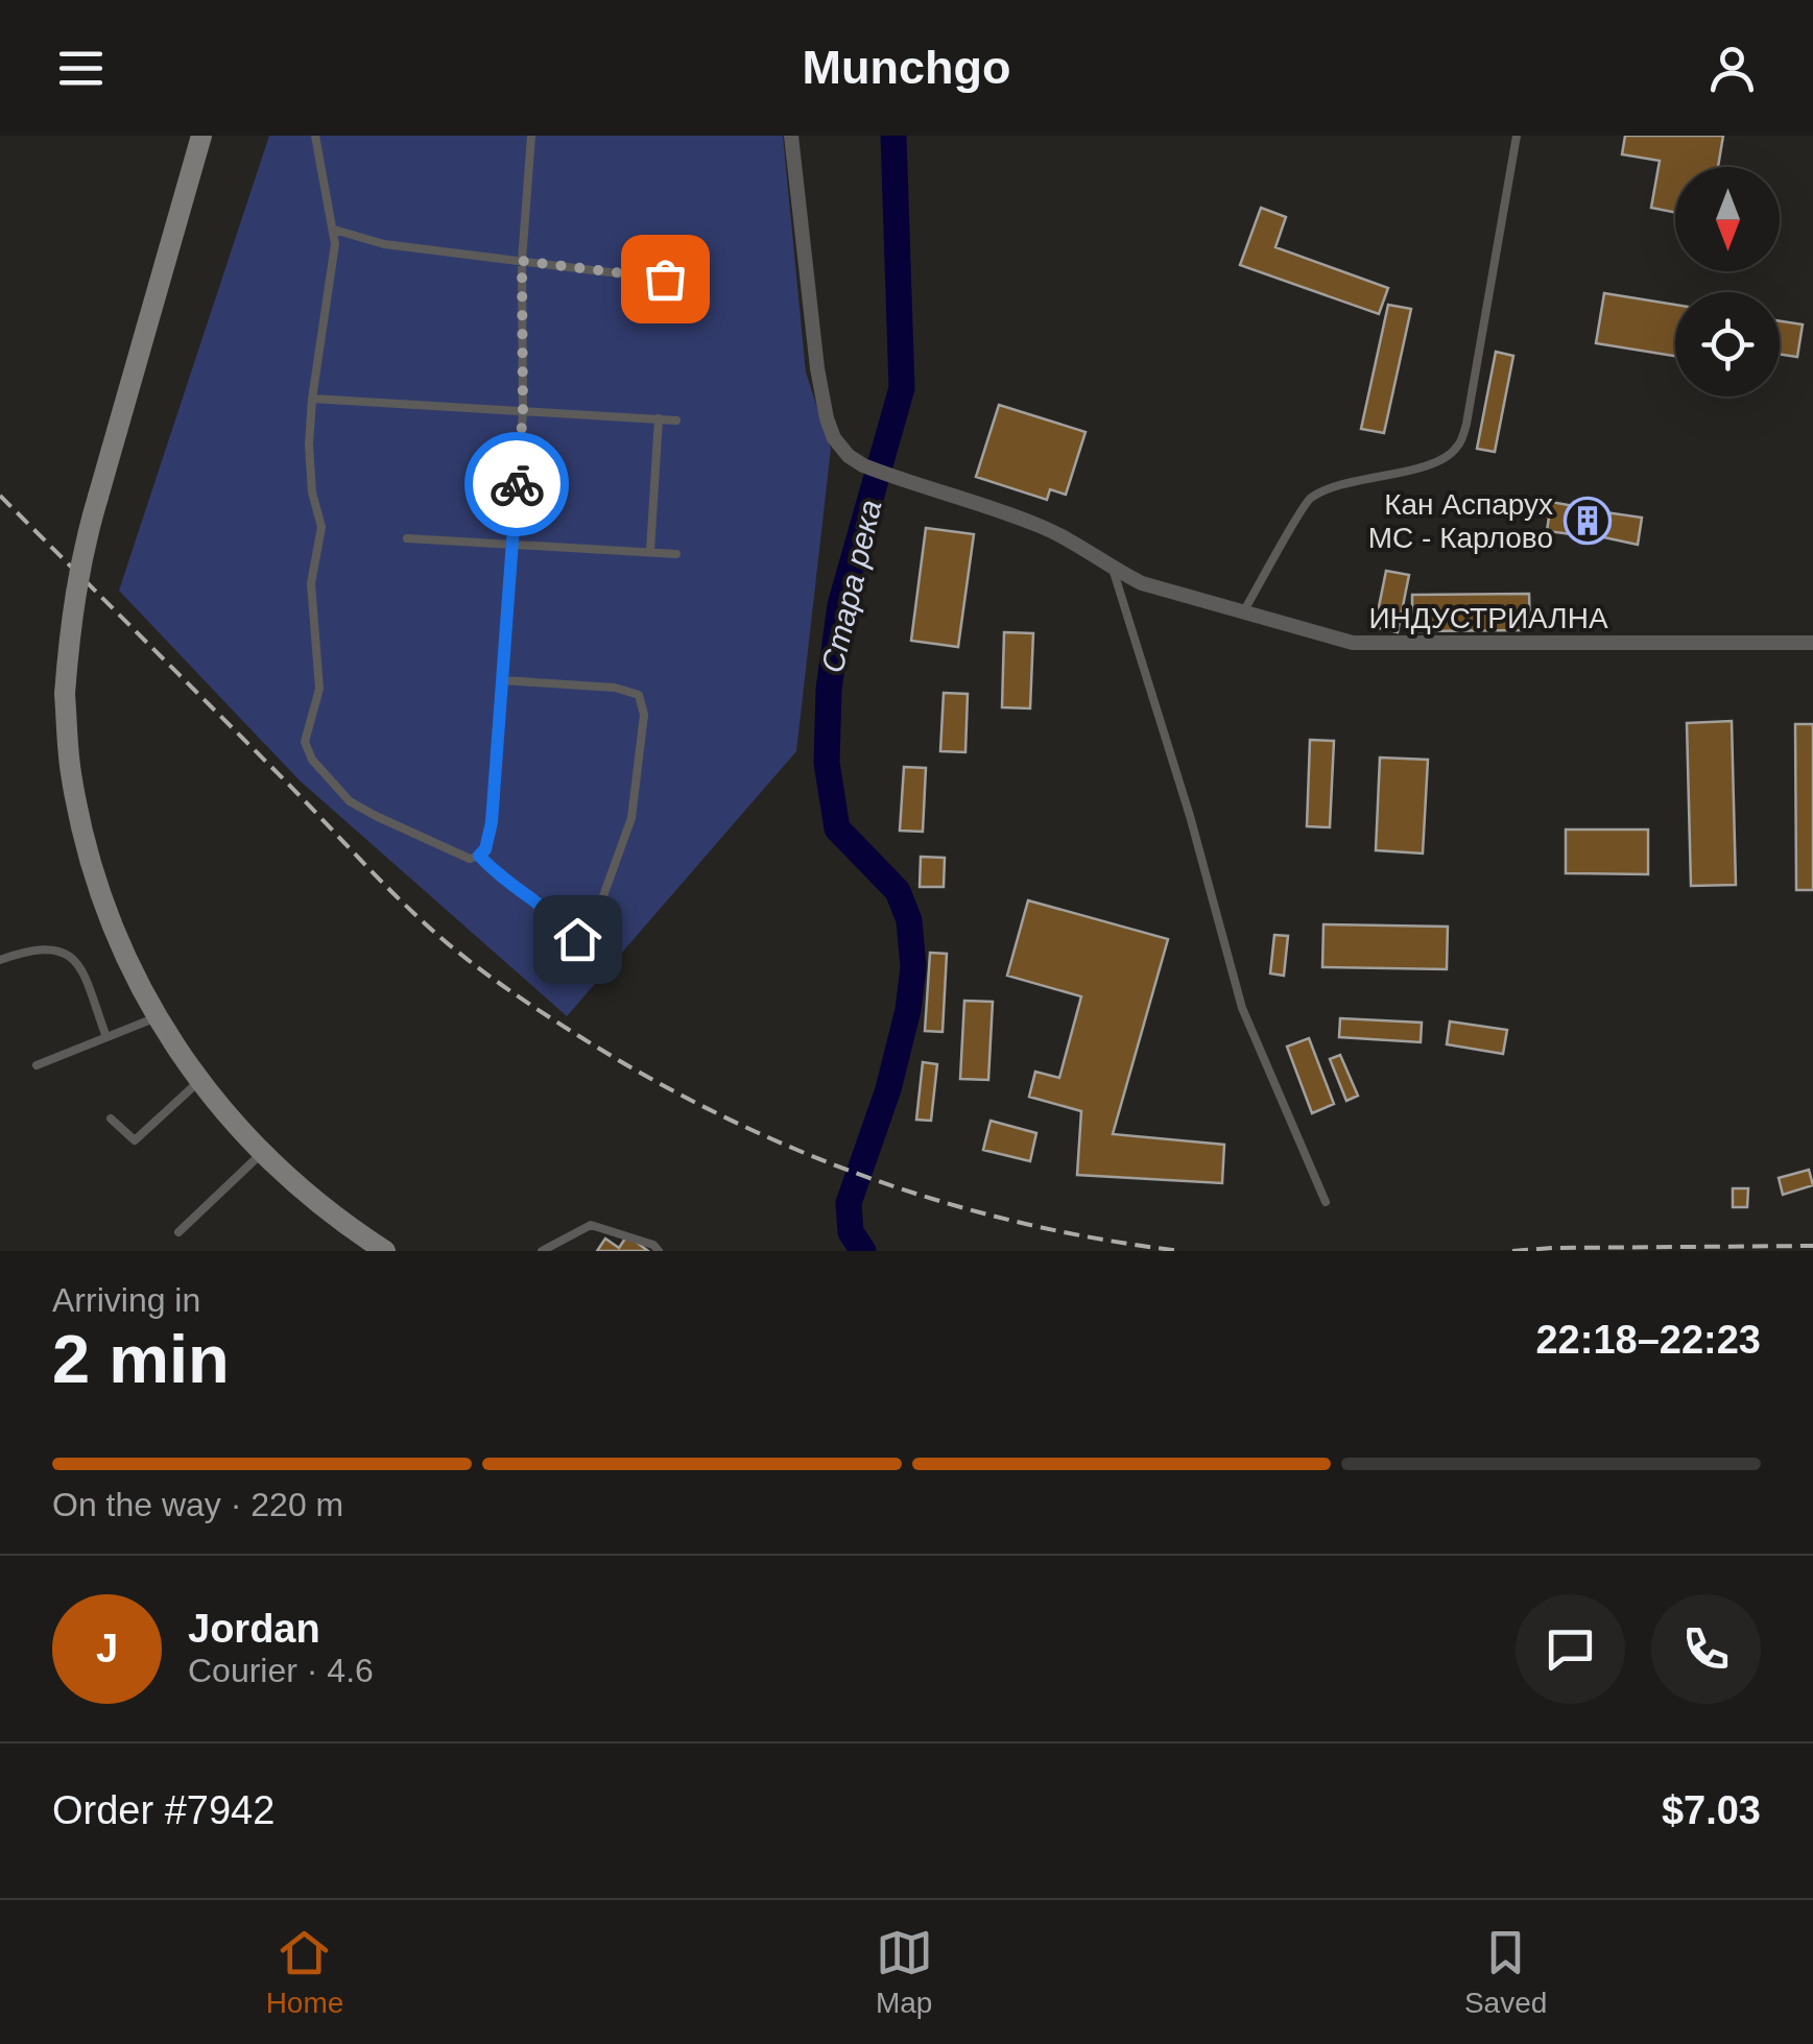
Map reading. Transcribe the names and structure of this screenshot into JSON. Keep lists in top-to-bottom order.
{
  "streets": {
    "street": ["ИНДУСТРИАЛНА"]
  },
  "water": ["Стара река"],
  "places": {
    "building": ["Кан Аспарух МС - Карлово"]
  },
  "north": "bottom",
  "page": {
    "header": "Munchgo",
    "heading": ["2 min", "Arriving in", "22:18–22:23"],
    "panel": [
      "Jordan",
      "Courier · 4.6",
      "Order #7942",
      "$7.03"
    ],
    "bar": "On the way · 220 m",
    "round": "J",
    "tabs": ["Home", "Map", "Saved"]
  }
}
